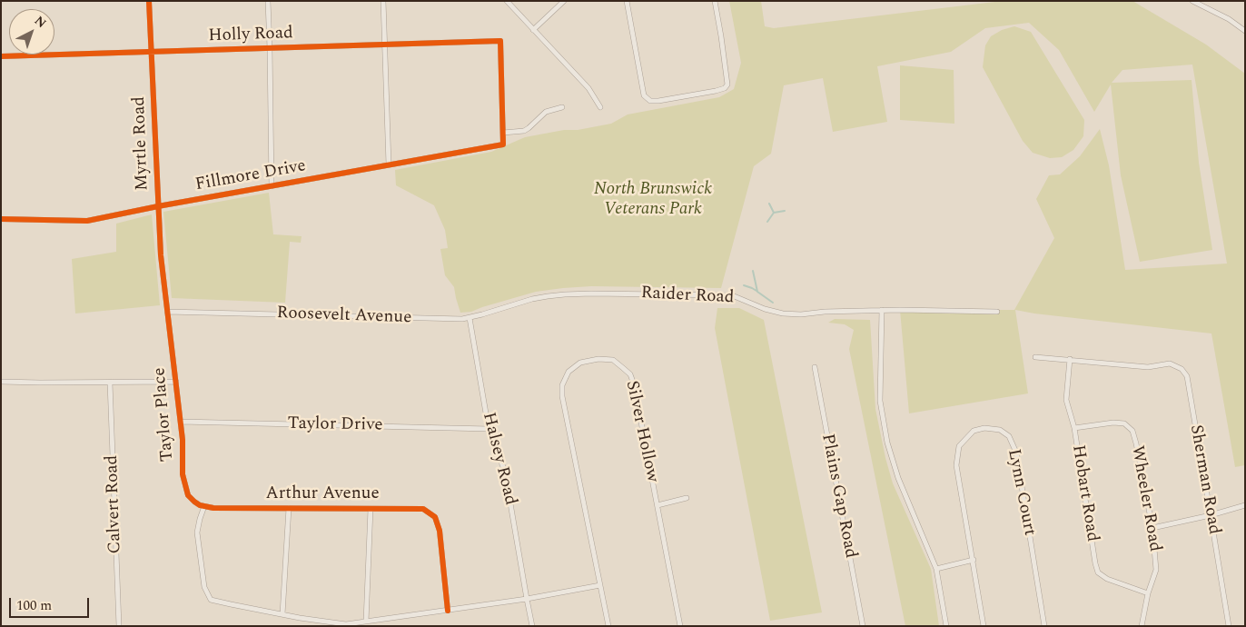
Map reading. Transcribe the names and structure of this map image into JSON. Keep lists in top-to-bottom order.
{
  "streets": {
    "street": [
      "Holly Road",
      "Myrtle Road",
      "Fillmore Drive",
      "Raider Road",
      "Roosevelt Avenue",
      "Taylor Place",
      "Taylor Drive",
      "Silver Hollow",
      "Halsey Road",
      "Sherman Road",
      "Lynn Court",
      "Hobart Road",
      "Arthur Avenue",
      "Plains Gap Road",
      "Wheeler Road",
      "Calvert Road"
    ]
  },
  "crossings": [
    ["Holly Road", "Myrtle Road"],
    ["Holly Road", "Fillmore Drive"],
    ["Myrtle Road", "Fillmore Drive"],
    ["Myrtle Road", "Roosevelt Avenue"],
    ["Myrtle Road", "Taylor Place"],
    ["Raider Road", "Roosevelt Avenue"],
    ["Roosevelt Avenue", "Taylor Place"],
    ["Roosevelt Avenue", "Halsey Road"],
    ["Taylor Place", "Taylor Drive"],
    ["Taylor Place", "Arthur Avenue"],
    ["Taylor Drive", "Halsey Road"],
    ["Sherman Road", "Hobart Road"],
    ["Hobart Road", "Wheeler Road"]
  ],
  "parks": ["North Brunswick Veterans Park"],
  "scale_bar": "100 m",
  "north": "top right"
}
